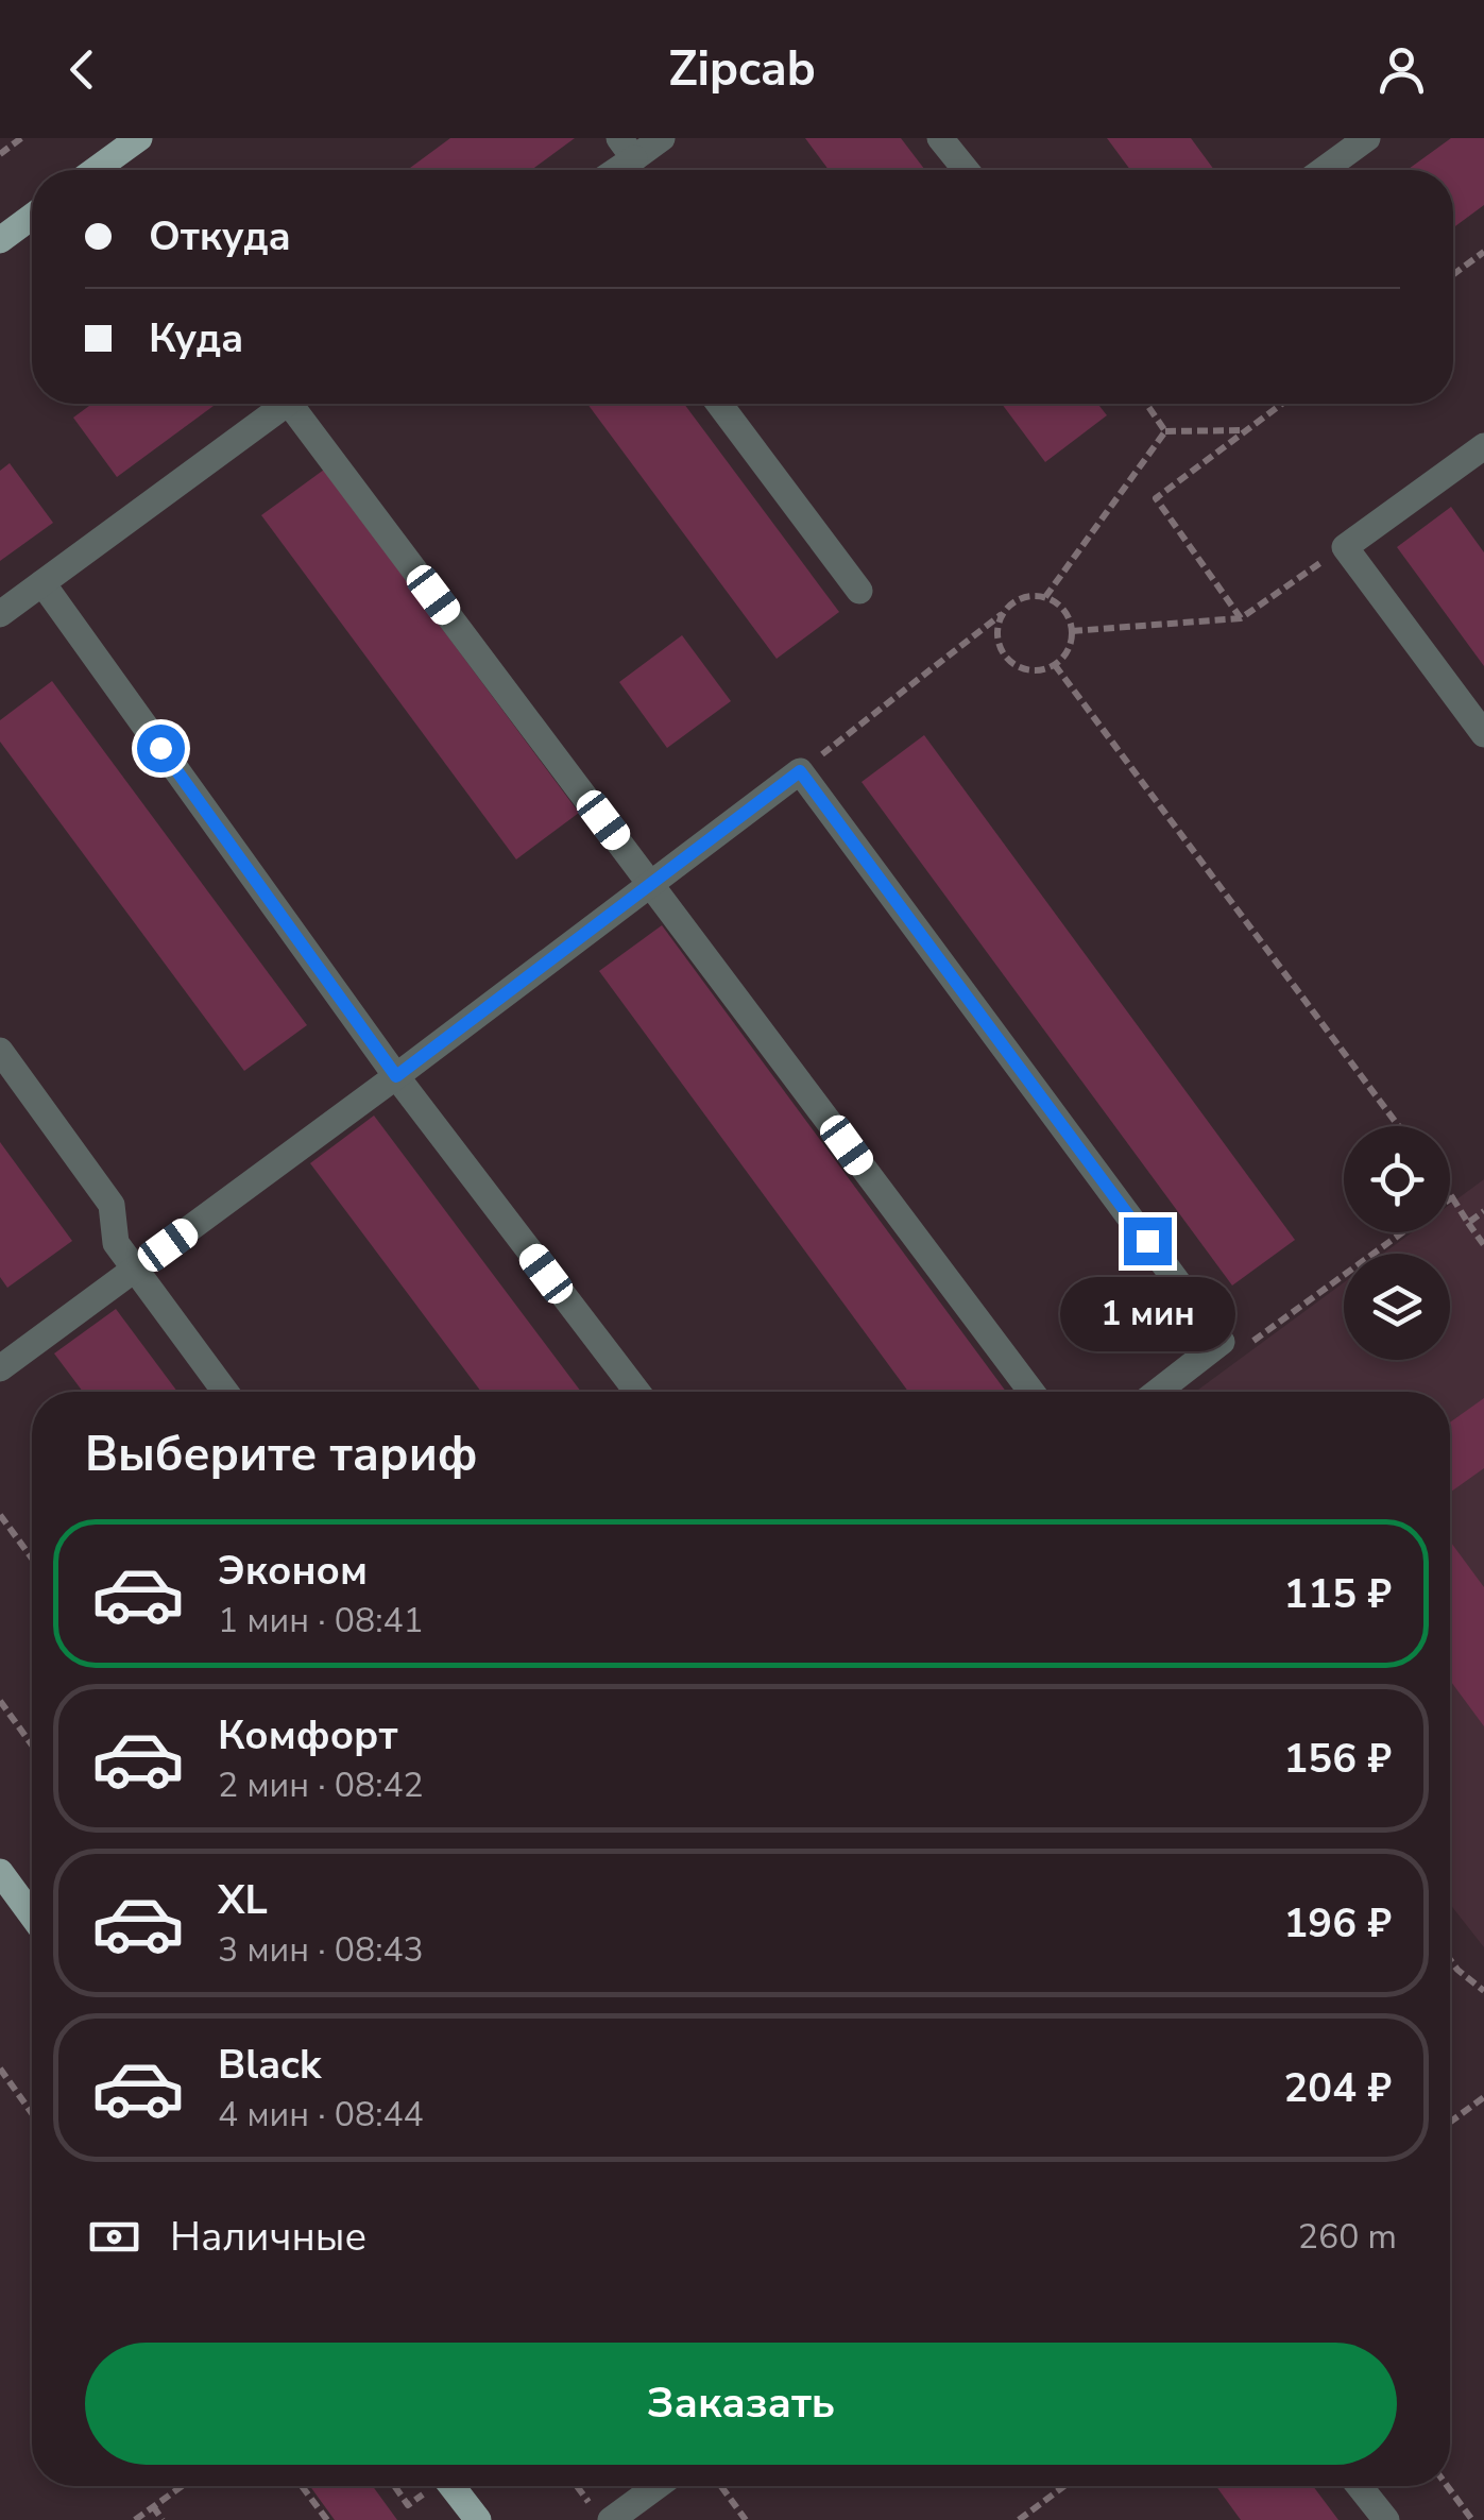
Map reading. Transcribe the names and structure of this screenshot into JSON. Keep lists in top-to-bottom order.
{
  "page": {
    "header": "Zipcab",
    "banner": ["Откуда", "Куда"],
    "bubble": "1 мин",
    "heading": "Выберите тариф",
    "list": [
      {
        "name": "Эконом",
        "note": "1 мин · 08:41",
        "value": "115 ₽"
      },
      {
        "name": "Комфорт",
        "note": "2 мин · 08:42",
        "value": "156 ₽"
      },
      {
        "name": "XL",
        "note": "3 мин · 08:43",
        "value": "196 ₽"
      },
      {
        "name": "Black",
        "note": "4 мин · 08:44",
        "value": "204 ₽"
      }
    ],
    "pay": ["Наличные", "260 m"],
    "buttons": "Заказать"
  }
}
